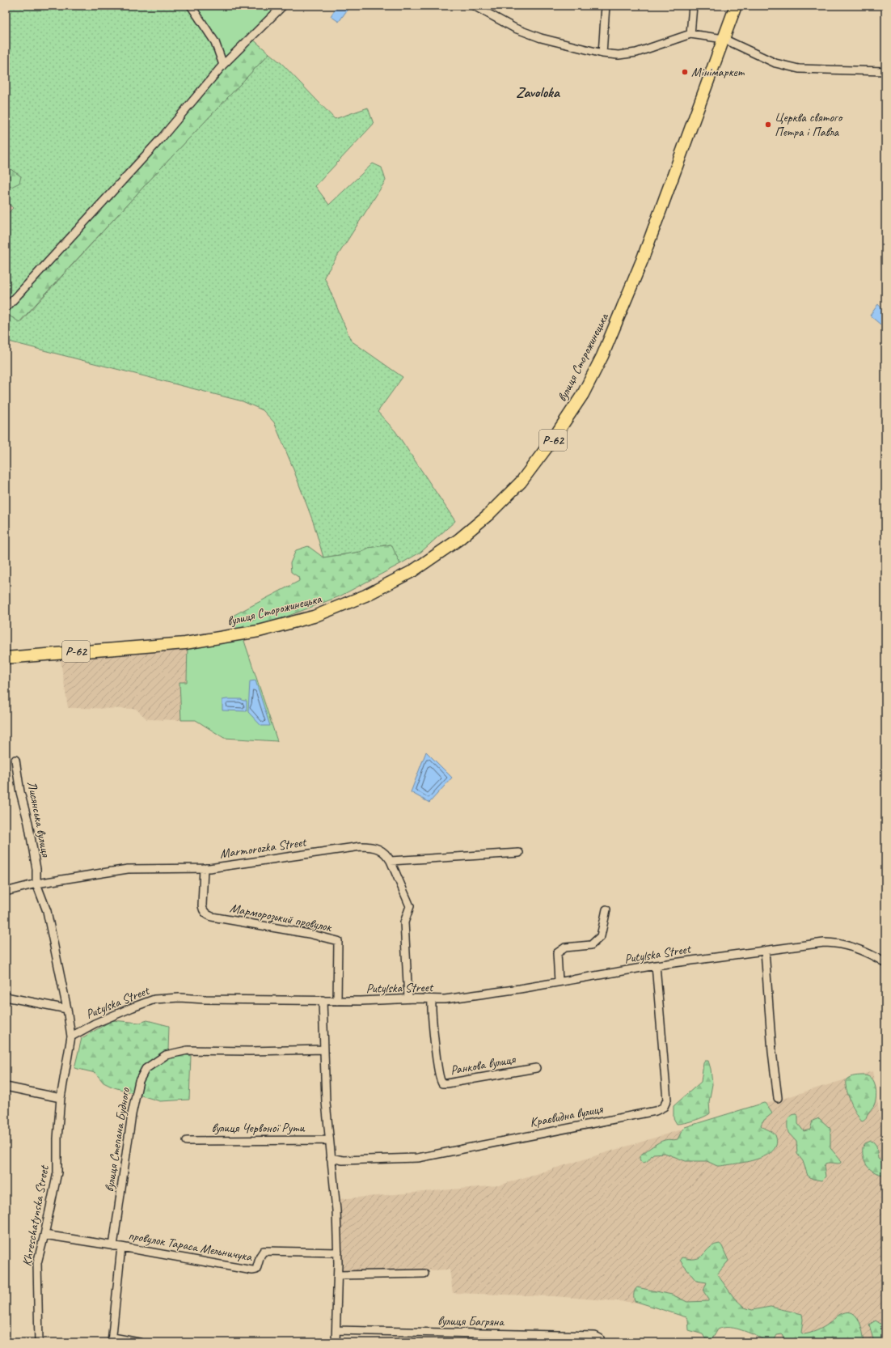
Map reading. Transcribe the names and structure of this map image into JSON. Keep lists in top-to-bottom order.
{
  "streets": {
    "main road": ["вулиця Сторожинецька", "Р-62"],
    "street": [
      "Лисянська вулиця",
      "Marmorozka Street",
      "Марморозький провулок",
      "Putylska Street",
      "Ранкова вулиця",
      "Краєвидна вулиця",
      "вулиця Червоної Рути",
      "вулиця Степана Будного",
      "Khreschatynska Street",
      "провулок Тараса Мельничука",
      "вулиця Багряна"
    ]
  },
  "crossings": [
    ["Лисянська вулиця", "Marmorozka Street"],
    ["Лисянська вулиця", "Putylska Street"],
    ["Marmorozka Street", "Марморозький провулок"],
    ["Marmorozka Street", "Putylska Street"],
    ["Марморозький провулок", "Putylska Street"],
    ["Putylska Street", "Ранкова вулиця"],
    ["Putylska Street", "Краєвидна вулиця"],
    ["Putylska Street", "Khreschatynska Street"],
    ["вулиця Степана Будного", "провулок Тараса Мельничука"],
    ["Khreschatynska Street", "провулок Тараса Мельничука"]
  ],
  "districts": ["Zavoloka"],
  "places": ["Мінімаркет", "Церква святого Петра і Павла"]
}
